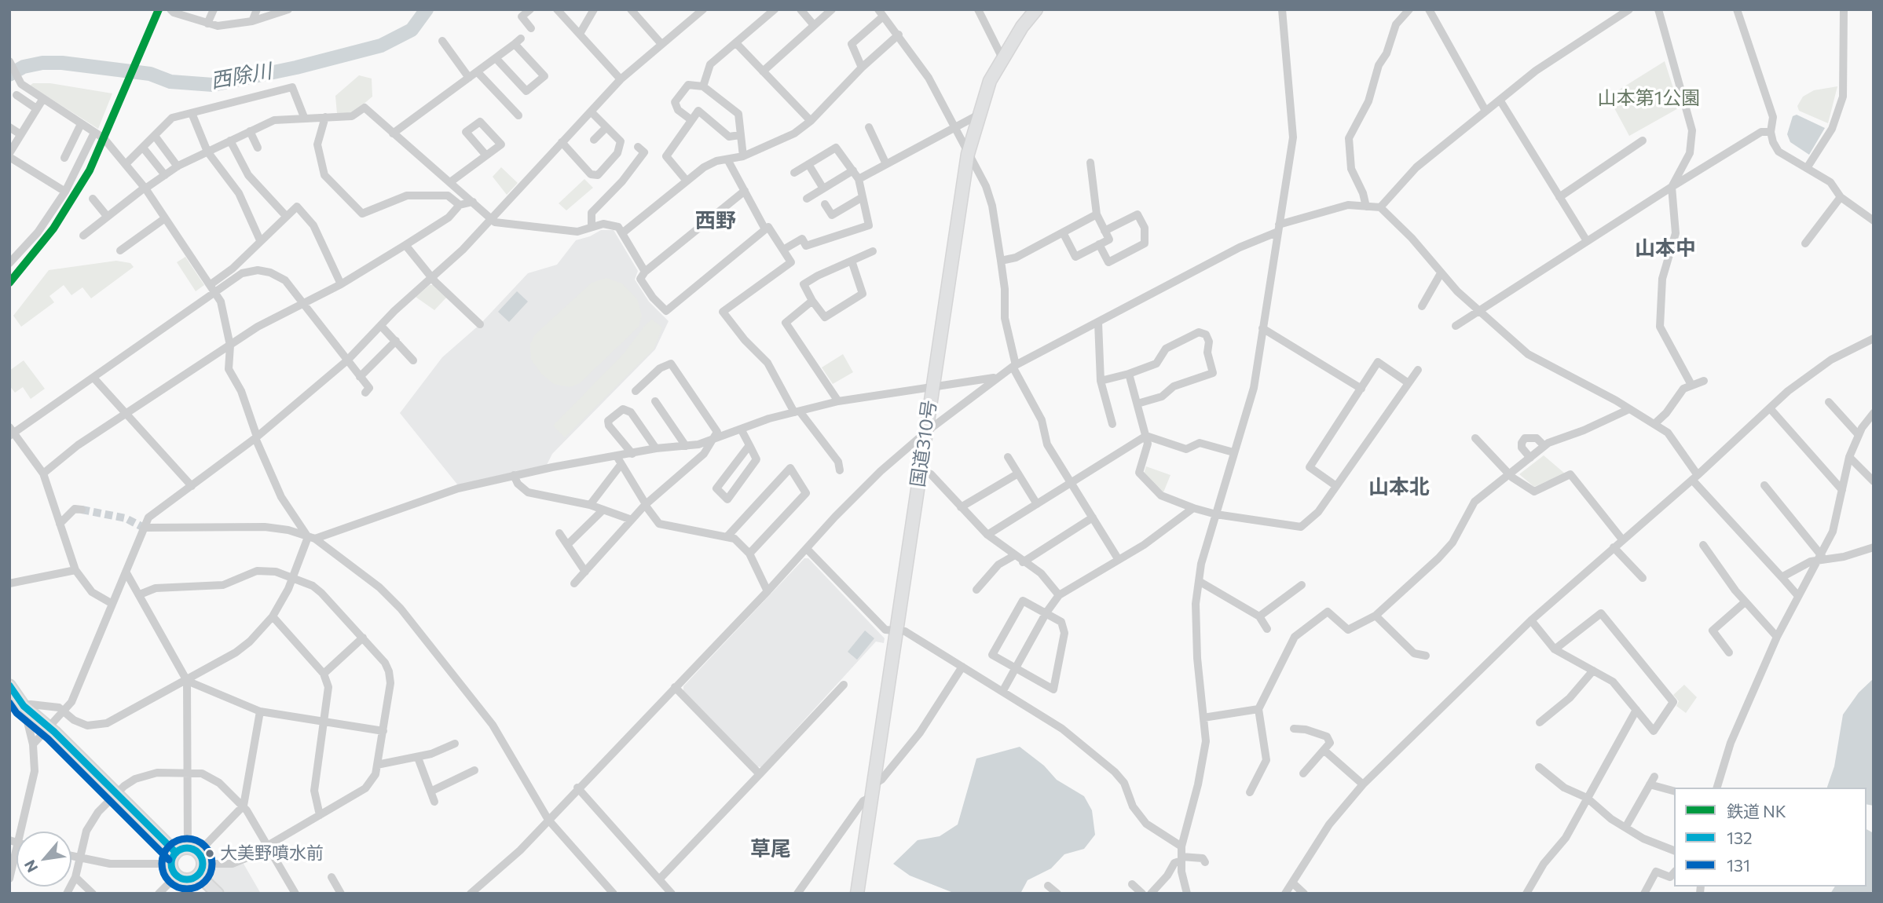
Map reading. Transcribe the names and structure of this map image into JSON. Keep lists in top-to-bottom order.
{
  "streets": {
    "highway": ["国道310号"]
  },
  "districts": [
    "西野",
    "山本中",
    "山本北",
    "草尾"
  ],
  "water": ["西除川"],
  "parks": ["山本第1公園"],
  "places": ["大美野噴水前"],
  "lines": ["rail line NK", "transit line 132", "transit line 131"],
  "legend": ["鉄道 NK", "132", "131"],
  "north": "bottom left"
}
